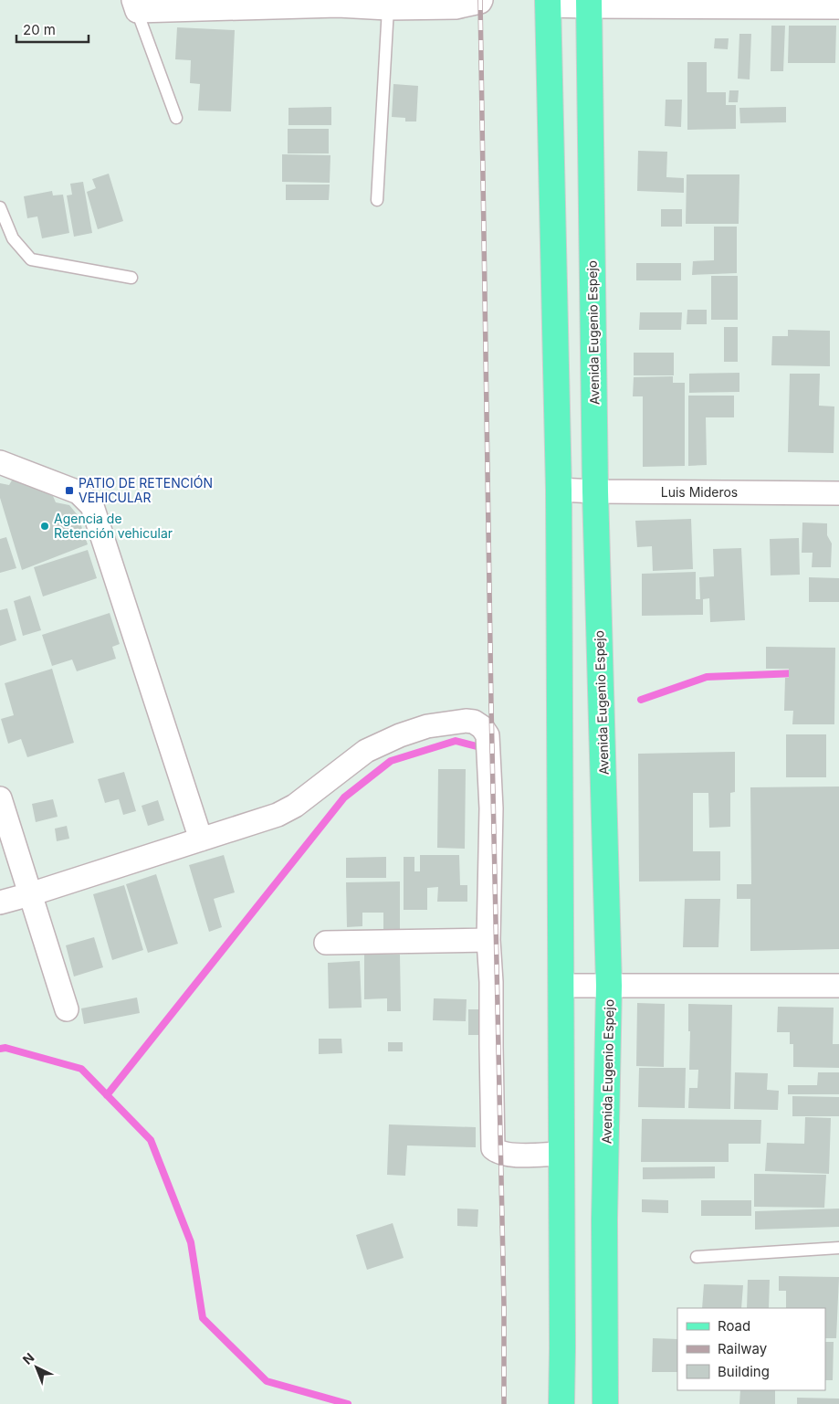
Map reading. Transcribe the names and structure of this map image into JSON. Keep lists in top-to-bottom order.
{
  "streets": {
    "main road": ["Avenida Eugenio Espejo"],
    "street": ["Luis Mideros"]
  },
  "crossings": [
    ["Avenida Eugenio Espejo", "Luis Mideros"]
  ],
  "places": {
    "transit": ["PATIO DE RETENCIÓN VEHICULAR"],
    "other": ["Agencia de Retención vehicular"]
  },
  "legend": ["Road", "Railway", "Building"],
  "scale_bar": "20 m",
  "north": "top left"
}
